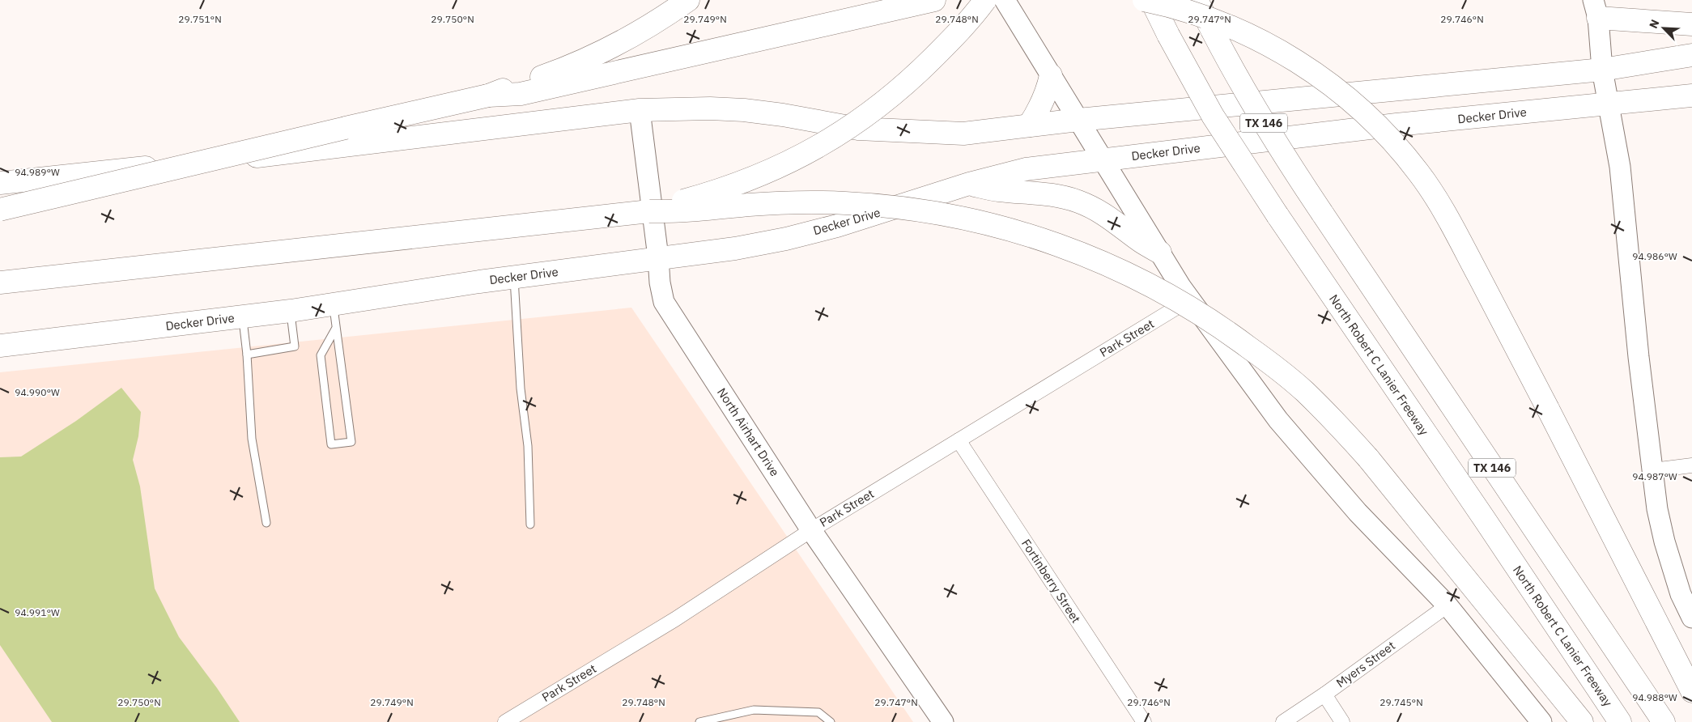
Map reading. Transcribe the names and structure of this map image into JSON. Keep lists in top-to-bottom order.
{
  "streets": {
    "main road": [
      "Decker Drive",
      "TX 146",
      "North Robert C Lanier Freeway",
      "North Airhart Drive"
    ],
    "street": ["Park Street", "Fortinberry Street", "Myers Street"]
  },
  "crossings": [
    ["Decker Drive", "North Airhart Drive"],
    ["Park Street", "North Airhart Drive"],
    ["Park Street", "Fortinberry Street"]
  ],
  "north": "top left",
  "coordinates": [
    "29.750°N",
    "29.749°N",
    "29.748°N",
    "29.747°N",
    "29.746°N",
    "29.751°N",
    "94.989°W",
    "94.986°W",
    "94.990°W",
    "94.987°W",
    "94.991°W",
    "94.988°W",
    "29.745°N"
  ]
}
